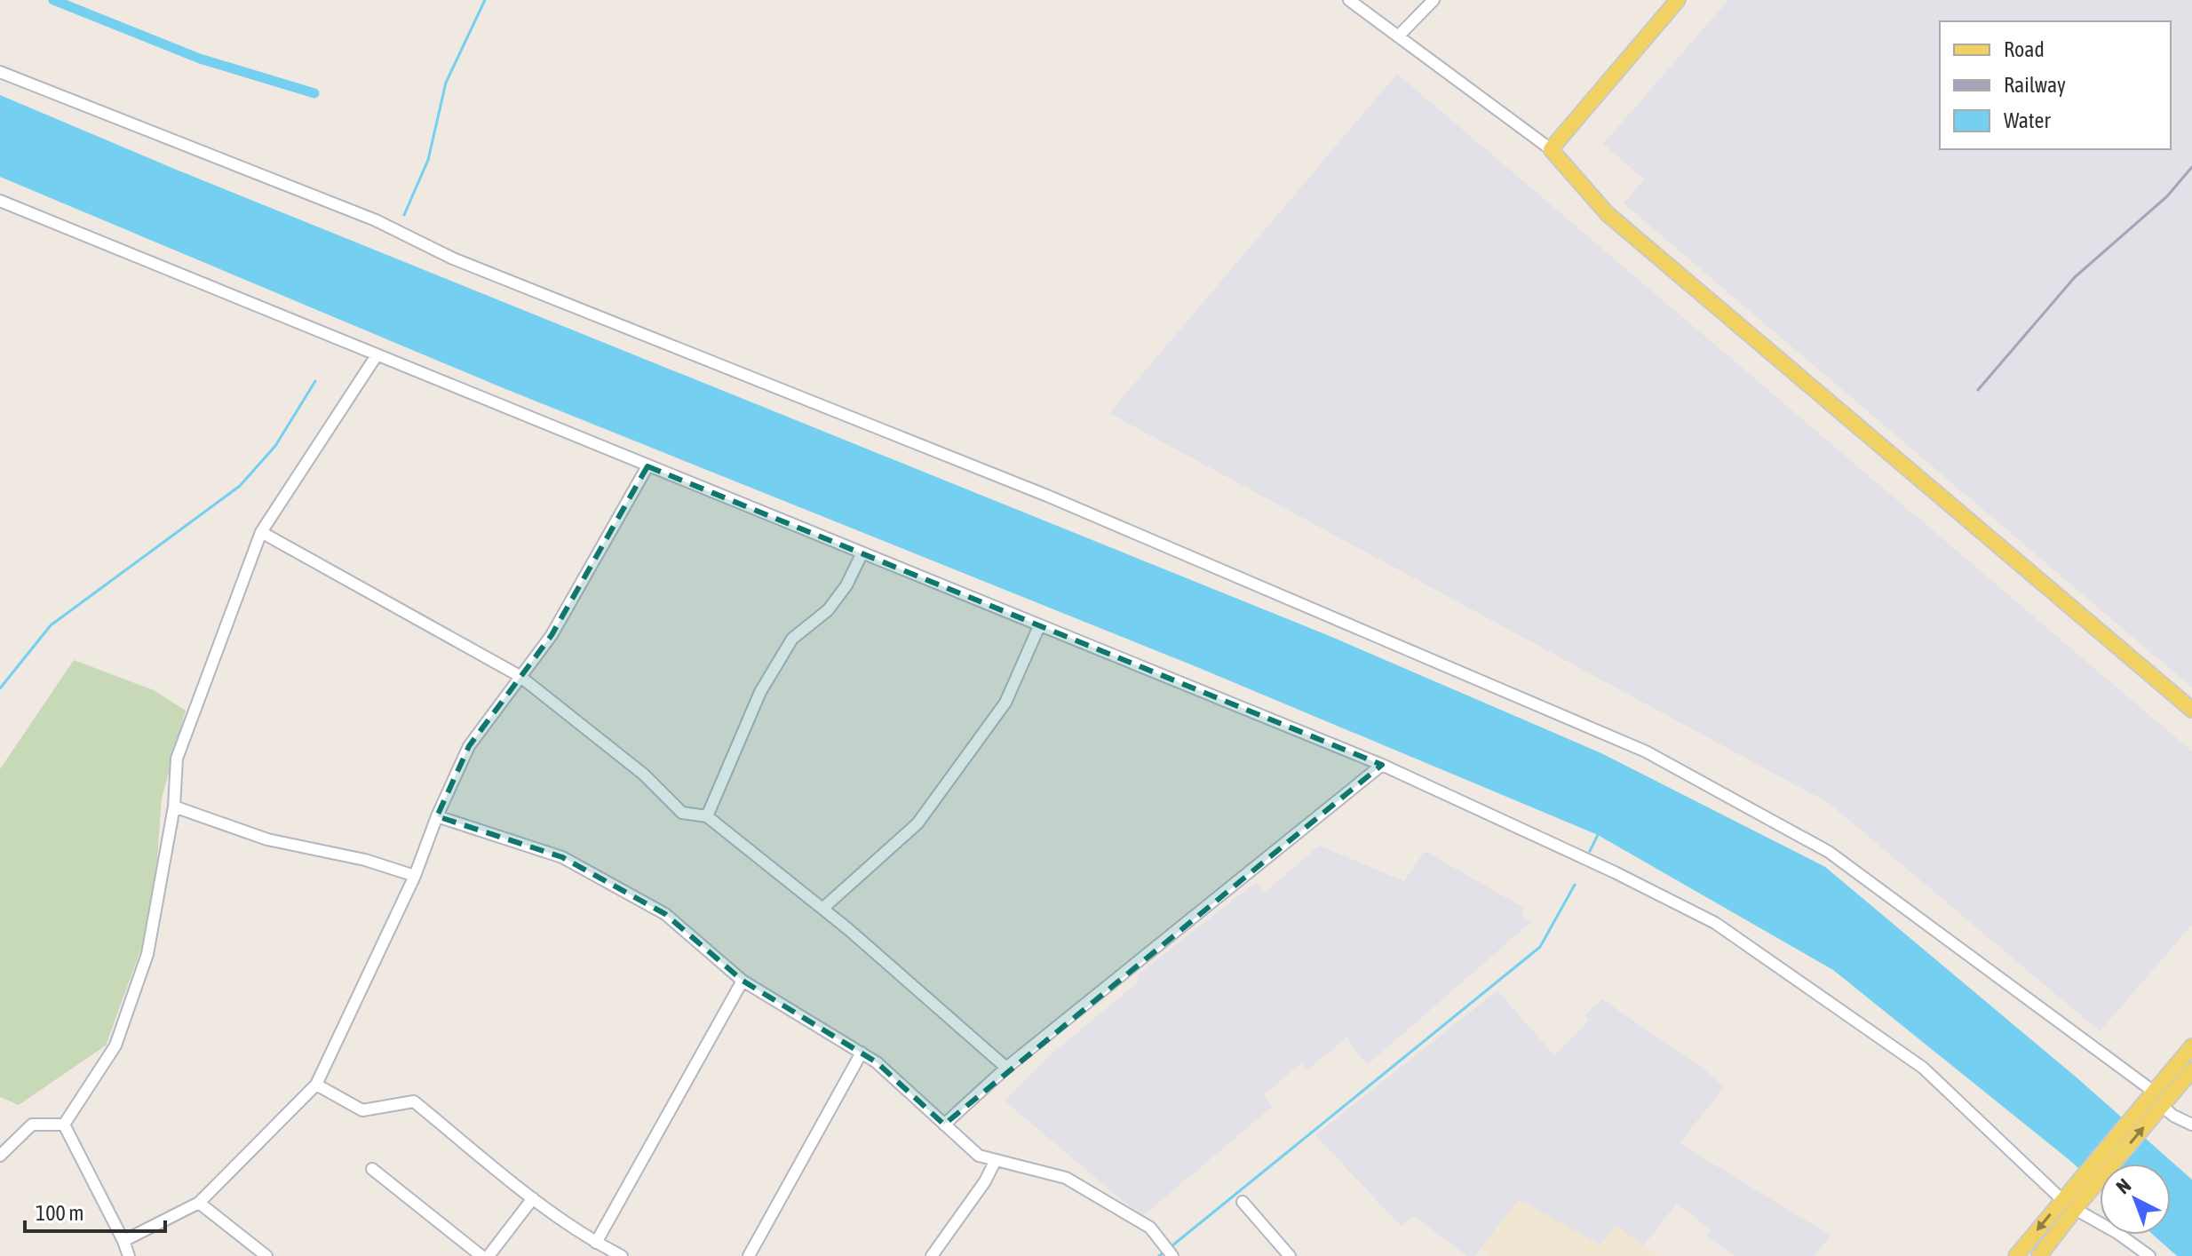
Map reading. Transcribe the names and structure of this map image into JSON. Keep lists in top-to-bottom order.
{
  "legend": ["Road", "Railway", "Water"],
  "scale_bar": "100 m",
  "north": "top left"
}
